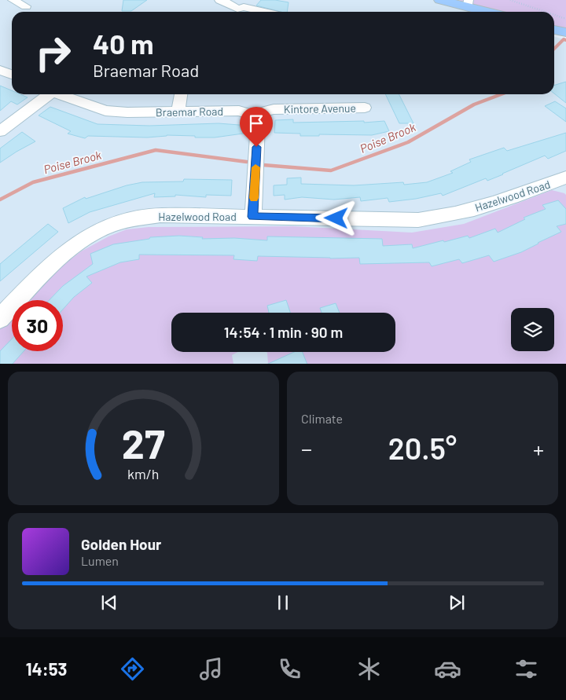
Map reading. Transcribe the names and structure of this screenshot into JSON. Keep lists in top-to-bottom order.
{
  "streets": {
    "street": ["Kintore Avenue", "Braemar Road", "Hazelwood Road"]
  },
  "crossings": [
    ["Kintore Avenue", "Braemar Road"]
  ],
  "water": ["Poise Brook"],
  "page": {
    "turn": ["40 m", "Braemar Road"],
    "limit": "30",
    "trip": "14:54 · 1 min · 90 m",
    "tile": "Climate",
    "heat": ["−", "20.5°", "+"],
    "song": ["Golden Hour", "Lumen"],
    "tabs": "14:53",
    "gauge": ["27", "km/h"]
  }
}
